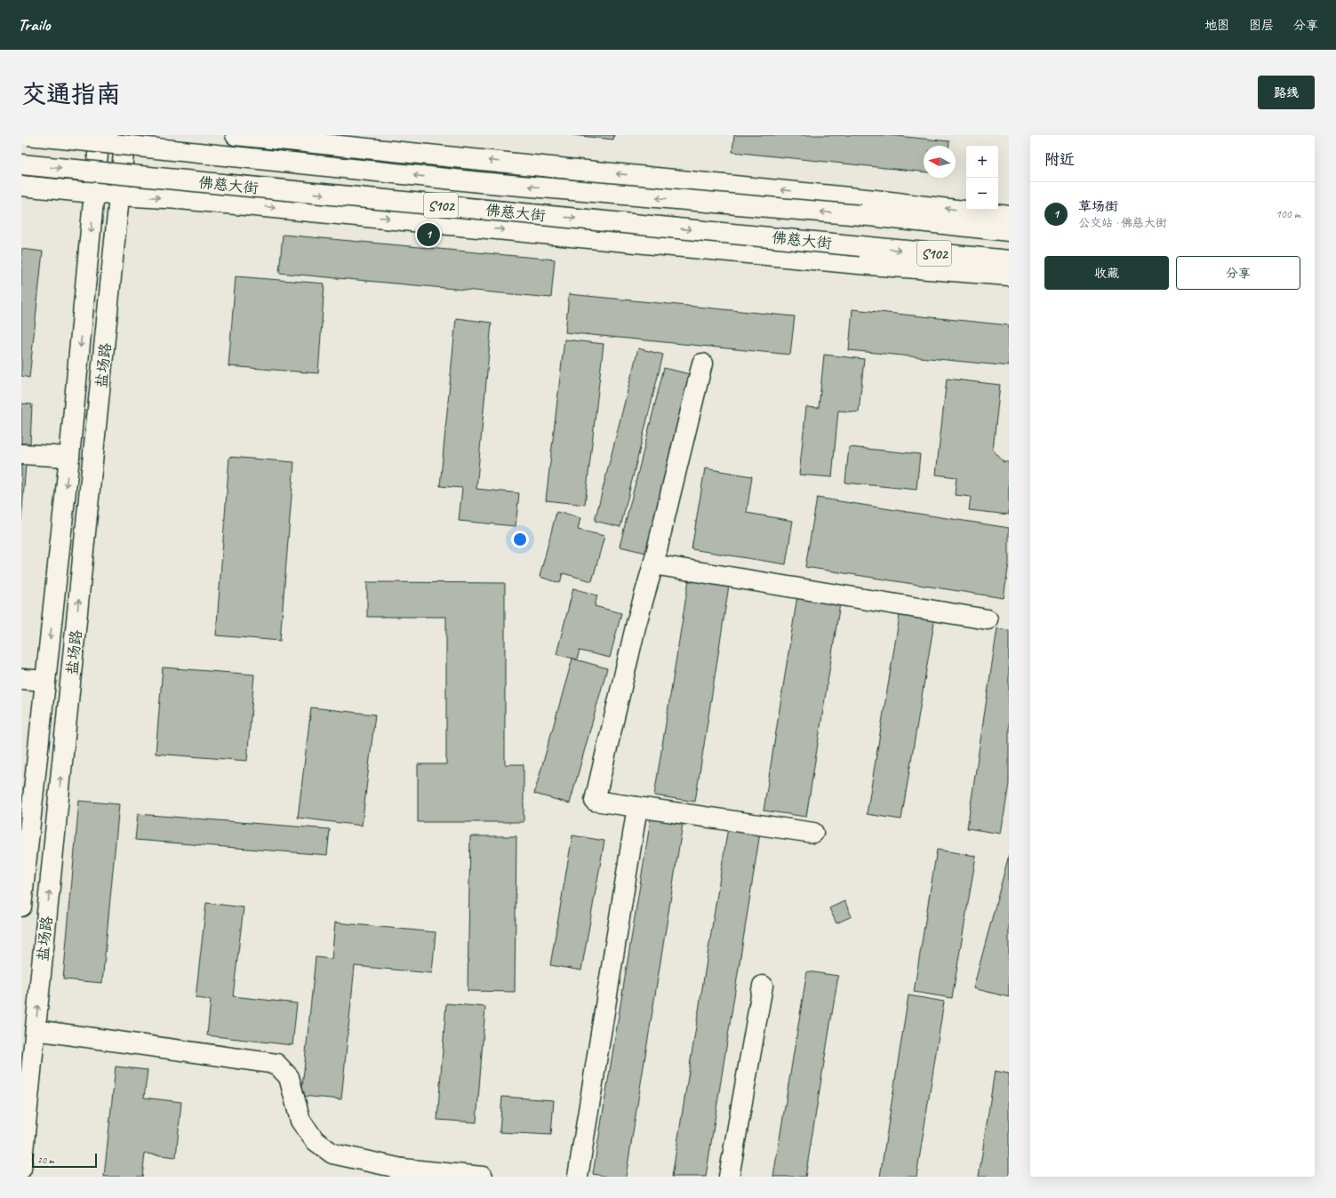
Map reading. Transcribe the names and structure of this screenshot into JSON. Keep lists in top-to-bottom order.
{
  "streets": {
    "main road": ["佛慈大街", "S102", "盐场路"]
  },
  "scale_bar": "20 m",
  "north": "left",
  "page": {
    "header": "Trailo",
    "nav": ["地图", "图层", "分享"],
    "buttons": [
      "路线",
      ["收藏", "分享"]
    ],
    "title": "交通指南",
    "heading": "附近",
    "map_buttons": ["+", "−"],
    "list": [
      {
        "mark": "1",
        "name": "草场街",
        "note": "公交站 · 佛慈大街",
        "value": "100 m"
      }
    ],
    "pins": "1",
    "scale": "20 m"
  }
}
